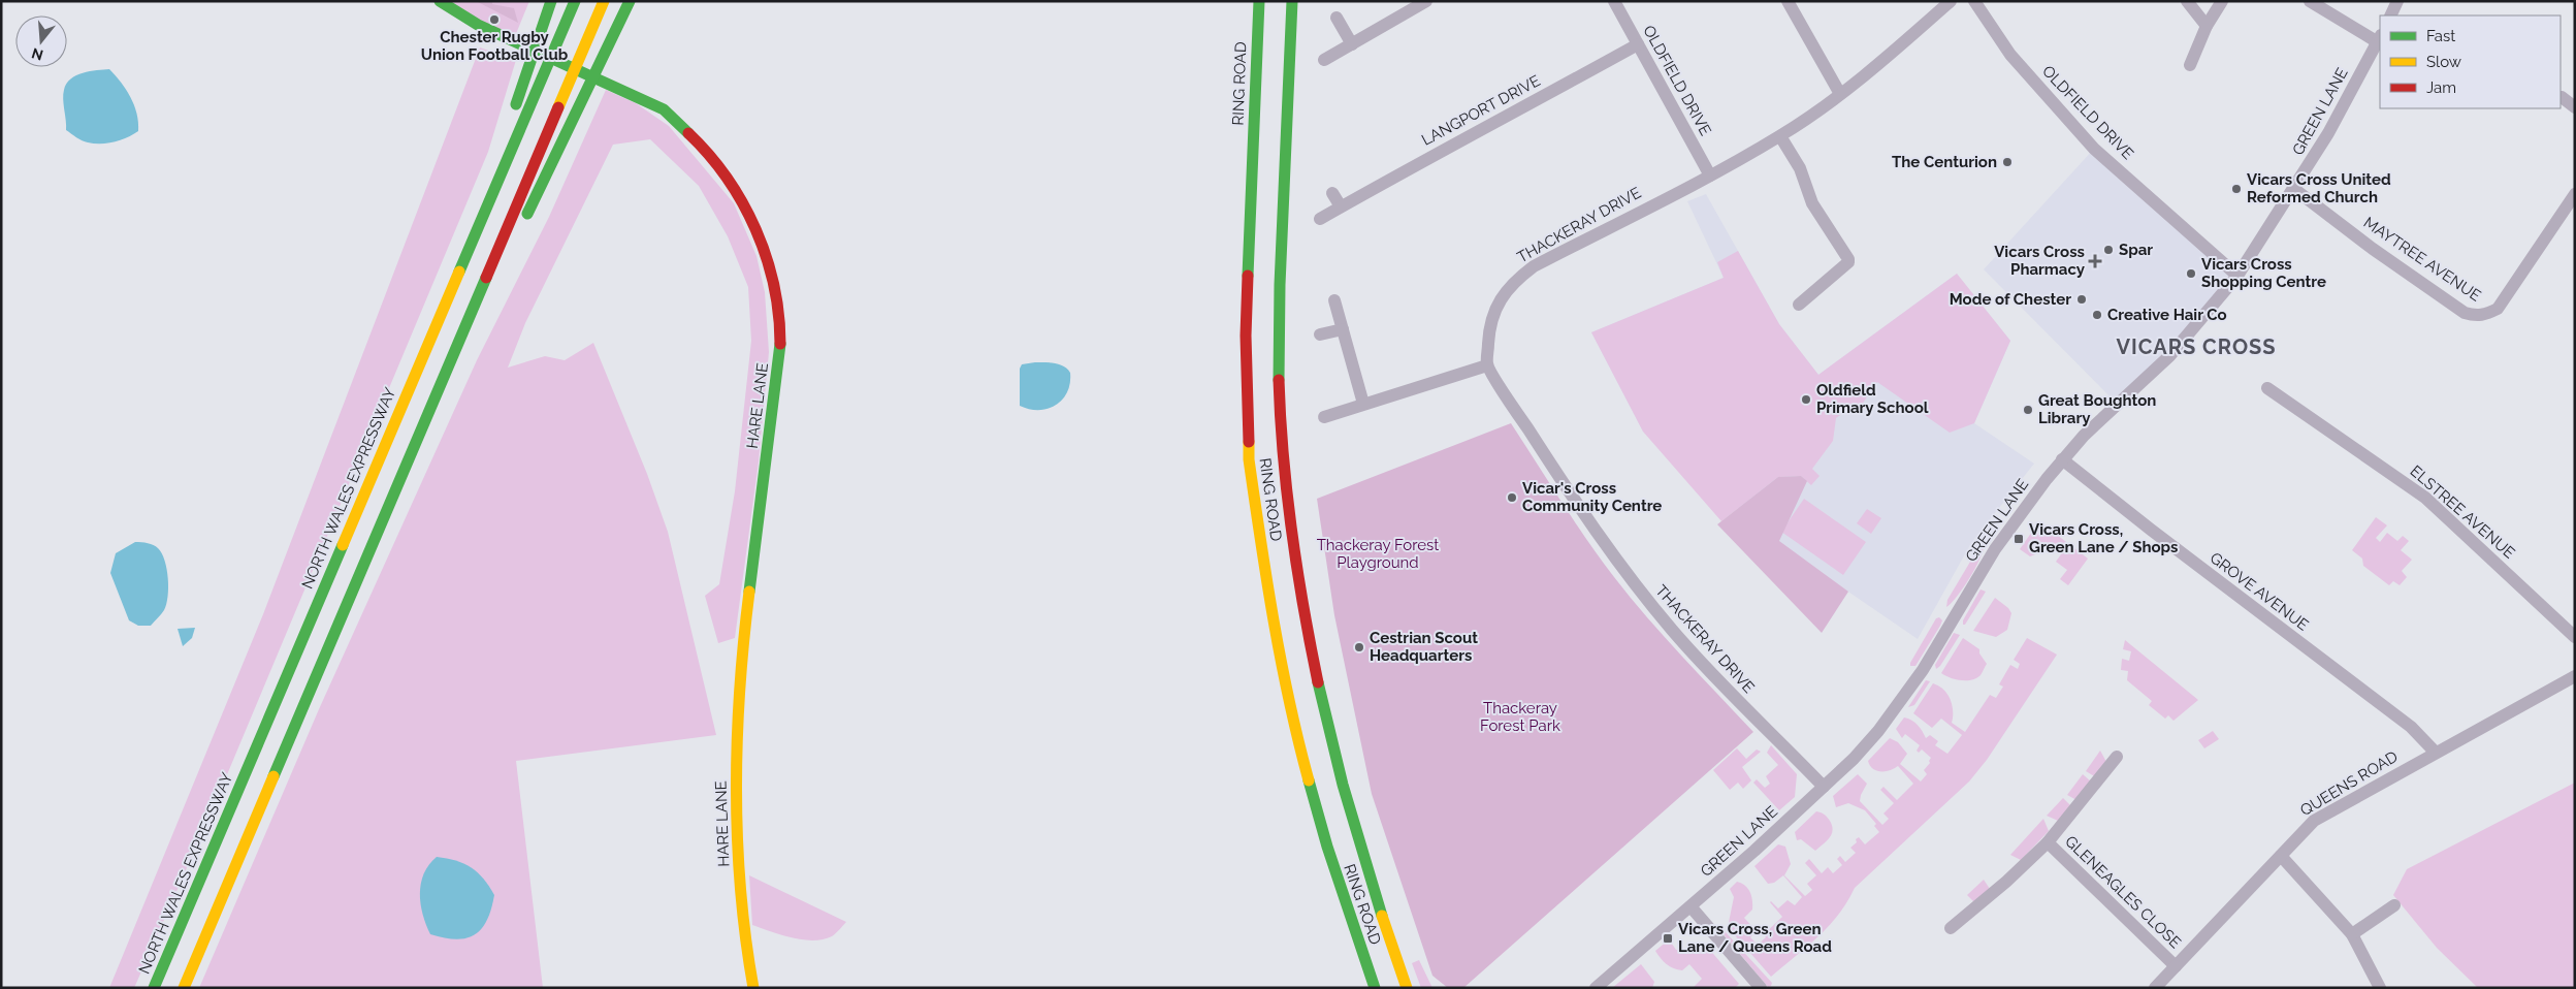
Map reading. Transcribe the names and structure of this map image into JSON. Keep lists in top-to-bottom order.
{
  "streets": {
    "main road": ["RING ROAD", "HARE LANE", "NORTH WALES EXPRESSWAY"],
    "street": [
      "OLDFIELD DRIVE",
      "LANGPORT DRIVE",
      "GREEN LANE",
      "THACKERAY DRIVE",
      "MAYTREE AVENUE",
      "ELSTREE AVENUE",
      "GROVE AVENUE",
      "QUEENS ROAD",
      "GLENEAGLES CLOSE"
    ]
  },
  "crossings": [
    ["OLDFIELD DRIVE", "LANGPORT DRIVE"],
    ["OLDFIELD DRIVE", "GREEN LANE"],
    ["OLDFIELD DRIVE", "THACKERAY DRIVE"],
    ["GREEN LANE", "THACKERAY DRIVE"],
    ["GREEN LANE", "MAYTREE AVENUE"],
    ["GREEN LANE", "GROVE AVENUE"],
    ["GROVE AVENUE", "QUEENS ROAD"],
    ["QUEENS ROAD", "GLENEAGLES CLOSE"]
  ],
  "districts": ["VICARS CROSS"],
  "parks": ["Thackeray Forest Playground", "Thackeray Forest Park"],
  "places": {
    "other": [
      "Chester Rugby Union Football Club",
      "The Centurion",
      "Vicars Cross United Reformed Church",
      "Spar",
      "Vicars Cross Shopping Centre",
      "Mode of Chester",
      "Creative Hair Co",
      "Oldfield Primary School",
      "Great Boughton Library",
      "Vicar's Cross Community Centre",
      "Cestrian Scout Headquarters"
    ],
    "health": ["Vicars Cross Pharmacy"],
    "transit": ["Vicars Cross, Green Lane / Shops", "Vicars Cross, Green Lane / Queens Road"]
  },
  "legend": ["Fast", "Slow", "Jam"],
  "north": "bottom"
}
